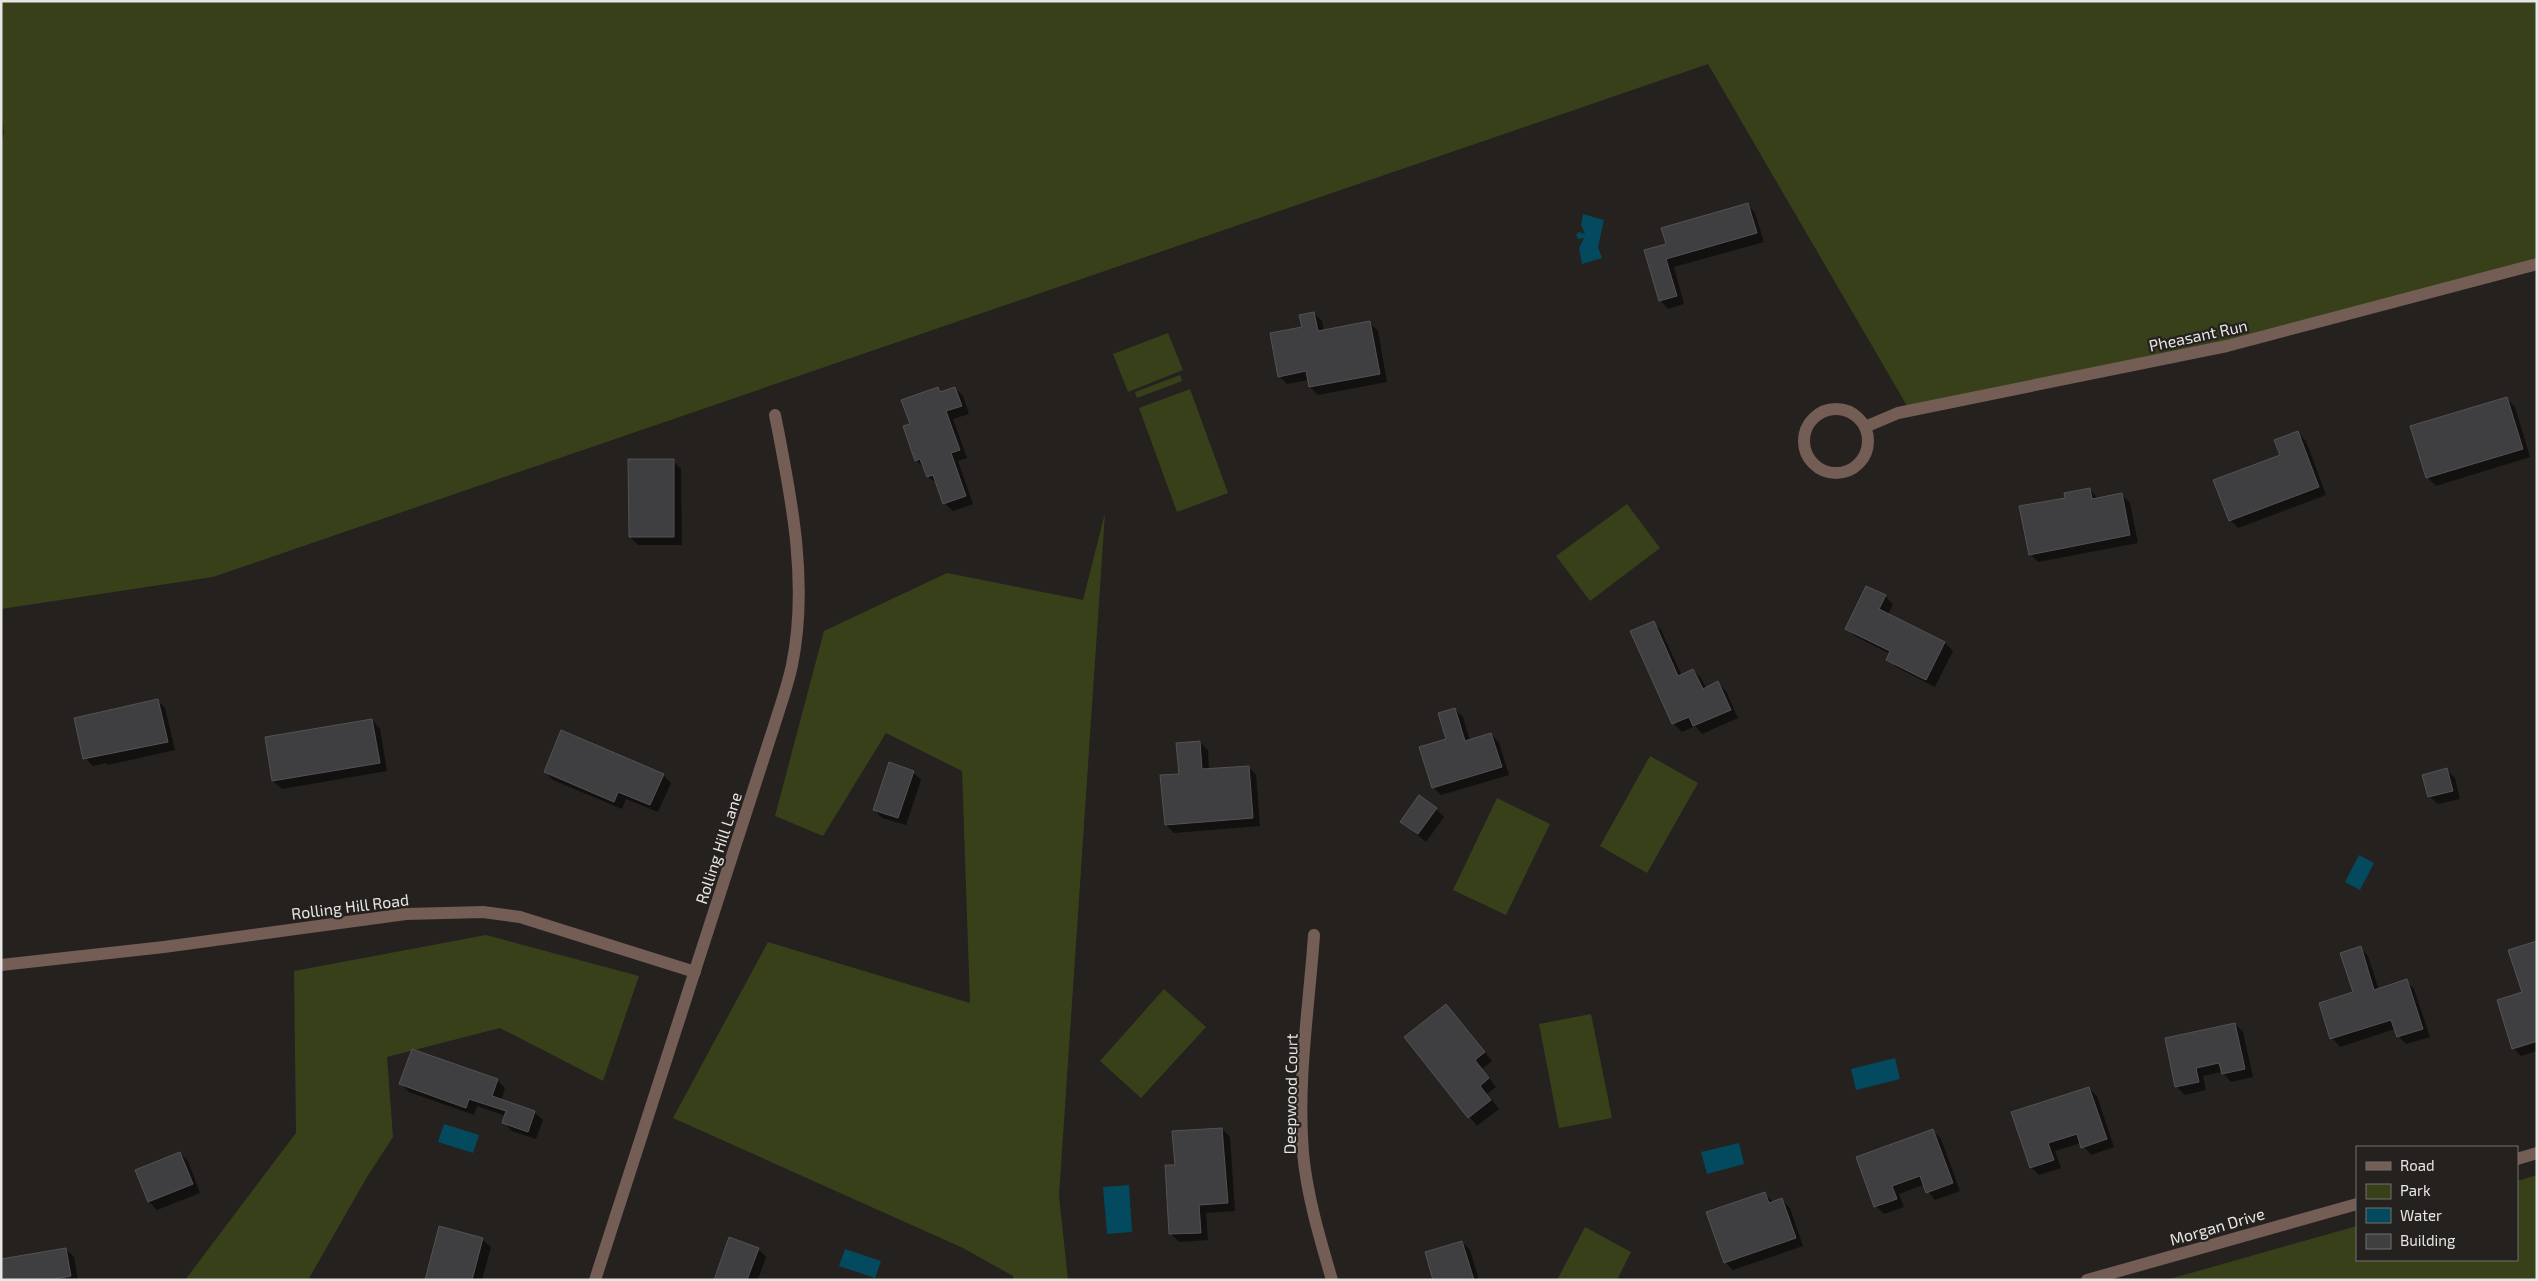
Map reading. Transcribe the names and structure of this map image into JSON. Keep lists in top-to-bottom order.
{
  "streets": {
    "street": [
      "Pheasant Run",
      "Rolling Hill Lane",
      "Rolling Hill Road",
      "Deepwood Court",
      "Morgan Drive"
    ]
  },
  "crossings": [
    ["Rolling Hill Lane", "Rolling Hill Road"]
  ],
  "legend": [
    "Road",
    "Park",
    "Water",
    "Building"
  ]
}
